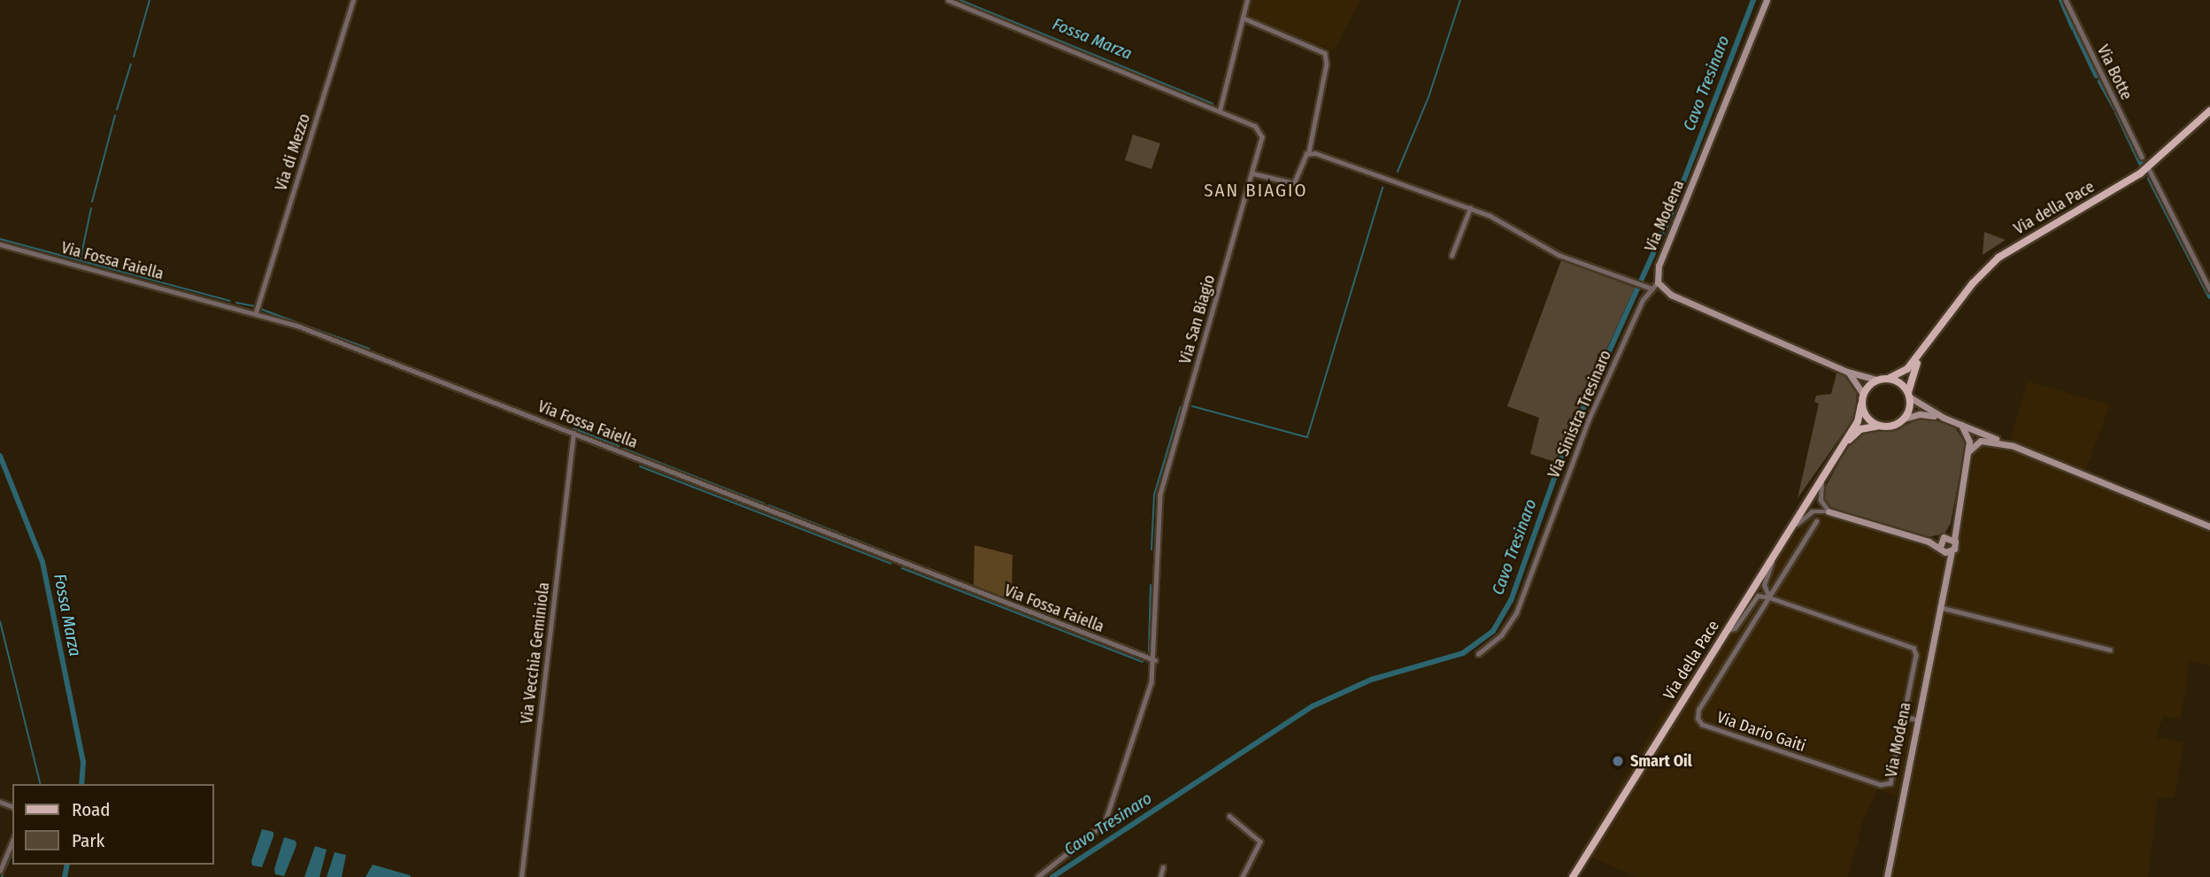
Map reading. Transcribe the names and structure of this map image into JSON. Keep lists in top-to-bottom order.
{
  "streets": {
    "main road": ["Via della Pace"],
    "street": [
      "Via Botte",
      "Via di Mezzo",
      "Via Modena",
      "Via Fossa Faiella",
      "Via San Biagio",
      "Via Sinistra Tresinaro",
      "Via Vecchia Geminiola",
      "Via Dario Gaiti"
    ]
  },
  "crossings": [
    ["Via di Mezzo", "Via Fossa Faiella"],
    ["Via della Pace", "Via Modena"],
    ["Via della Pace", "Via Dario Gaiti"],
    ["Via Fossa Faiella", "Via San Biagio"],
    ["Via Fossa Faiella", "Via Vecchia Geminiola"]
  ],
  "districts": ["SAN BIAGIO"],
  "water": ["Fossa Marza", "Cavo Tresinaro"],
  "places": ["Smart Oil"],
  "legend": ["Road", "Park"]
}
